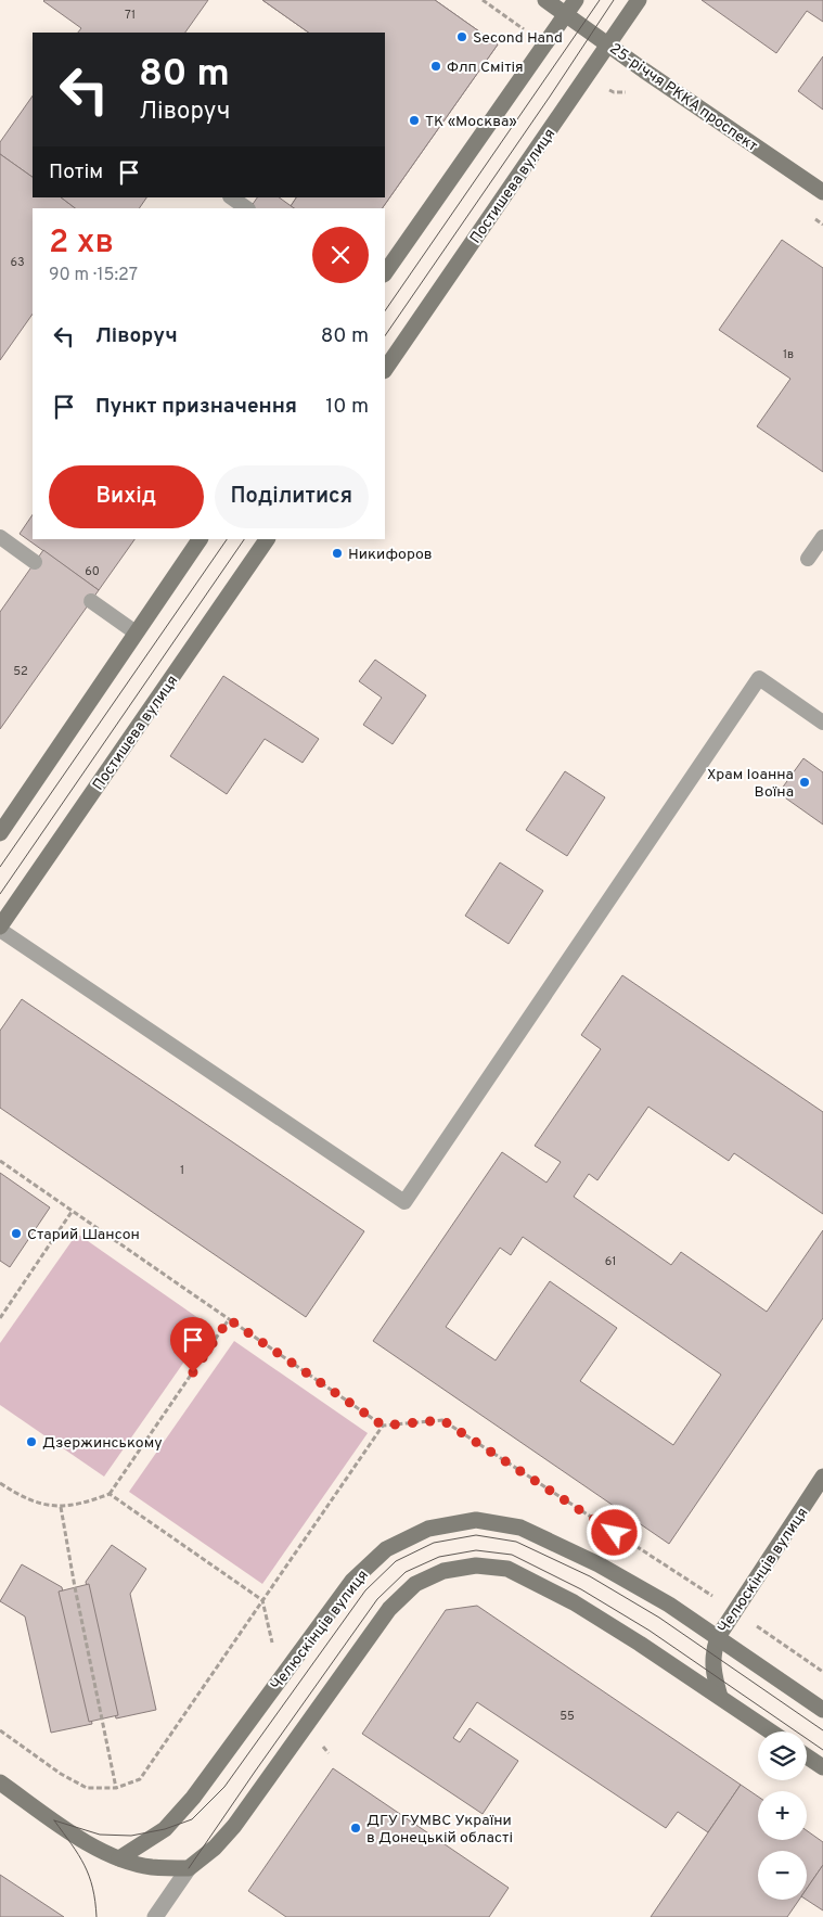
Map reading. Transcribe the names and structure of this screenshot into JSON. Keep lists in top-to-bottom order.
{
  "streets": {
    "street": ["25-річчя РККА проспект", "Постишева вулиця", "Челюскінців вулиця"]
  },
  "crossings": [
    ["25-річчя РККА проспект", "Постишева вулиця"]
  ],
  "places": [
    "Second Hand",
    "Флп Смітія",
    "ТК «Москва»",
    "Никифоров",
    "Храм Іоанна Воїна",
    "Старий Шансон",
    "Дзержинському",
    "ДГУ ГУМВС України в Донецькій області"
  ],
  "house_numbers": [
    "71",
    "63",
    "1в",
    "60",
    "52",
    "1",
    "61",
    "55"
  ],
  "page": {
    "turn": ["80 m", "Ліворуч"],
    "then": "Потім",
    "heading": ["2 хв", "90 m · 15:27"],
    "list": [
      {
        "name": "Ліворуч",
        "value": "80 m"
      },
      {
        "name": "Пункт призначення",
        "value": "10 m"
      }
    ],
    "buttons": ["Вихід", "Поділитися"],
    "map_buttons": ["+", "−"]
  }
}
